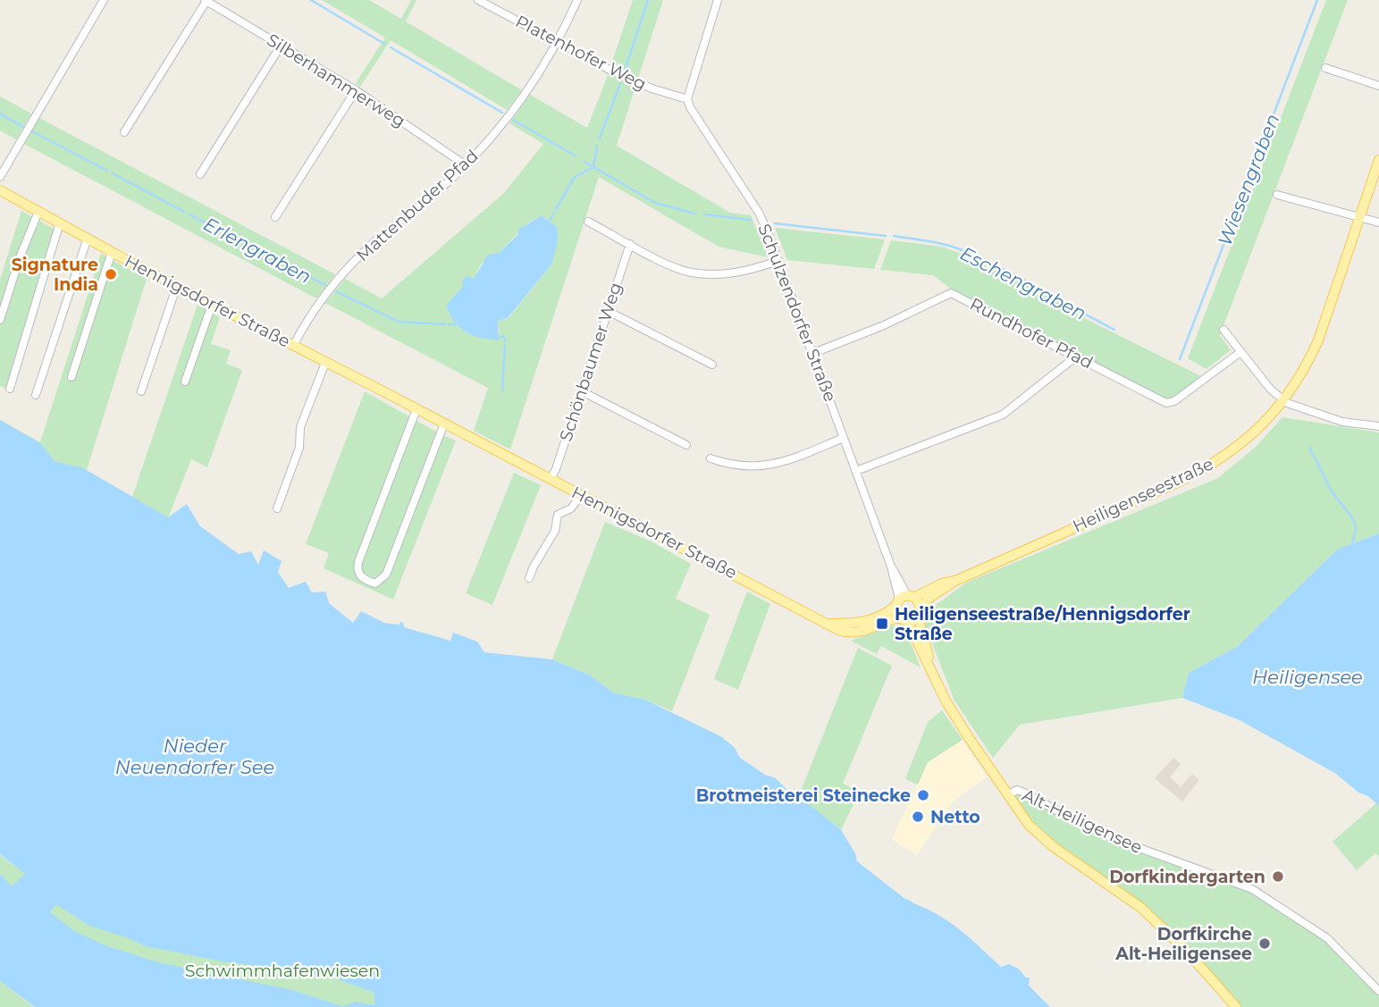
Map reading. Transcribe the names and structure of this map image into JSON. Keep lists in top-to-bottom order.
{
  "streets": {
    "main road": ["Hennigsdorfer Straße", "Heiligenseestraße", "Alt-Heiligensee"],
    "street": [
      "Platenhofer Weg",
      "Silberhammerweg",
      "Mattenbuder Pfad",
      "Schulzendorfer Straße",
      "Rundhofer Pfad",
      "Schönbaumer Weg"
    ]
  },
  "crossings": [
    ["Platenhofer Weg", "Mattenbuder Pfad"],
    ["Platenhofer Weg", "Schulzendorfer Straße"],
    ["Silberhammerweg", "Mattenbuder Pfad"],
    ["Mattenbuder Pfad", "Hennigsdorfer Straße"],
    ["Hennigsdorfer Straße", "Schönbaumer Weg"],
    ["Hennigsdorfer Straße", "Heiligenseestraße"],
    ["Schulzendorfer Straße", "Rundhofer Pfad"],
    ["Schulzendorfer Straße", "Heiligenseestraße"]
  ],
  "water": [
    "Wiesengraben",
    "Erlengraben",
    "Eschengraben",
    "Heiligensee",
    "Nieder Neuendorfer See"
  ],
  "parks": ["Schwimmhafenwiesen"],
  "places": {
    "other": [
      "Signature India",
      "Brotmeisterei Steinecke",
      "Netto",
      "Dorfkindergarten",
      "Dorfkirche Alt-Heiligensee"
    ],
    "transit": ["Heiligenseestraße/Hennigsdorfer Straße"]
  }
}
